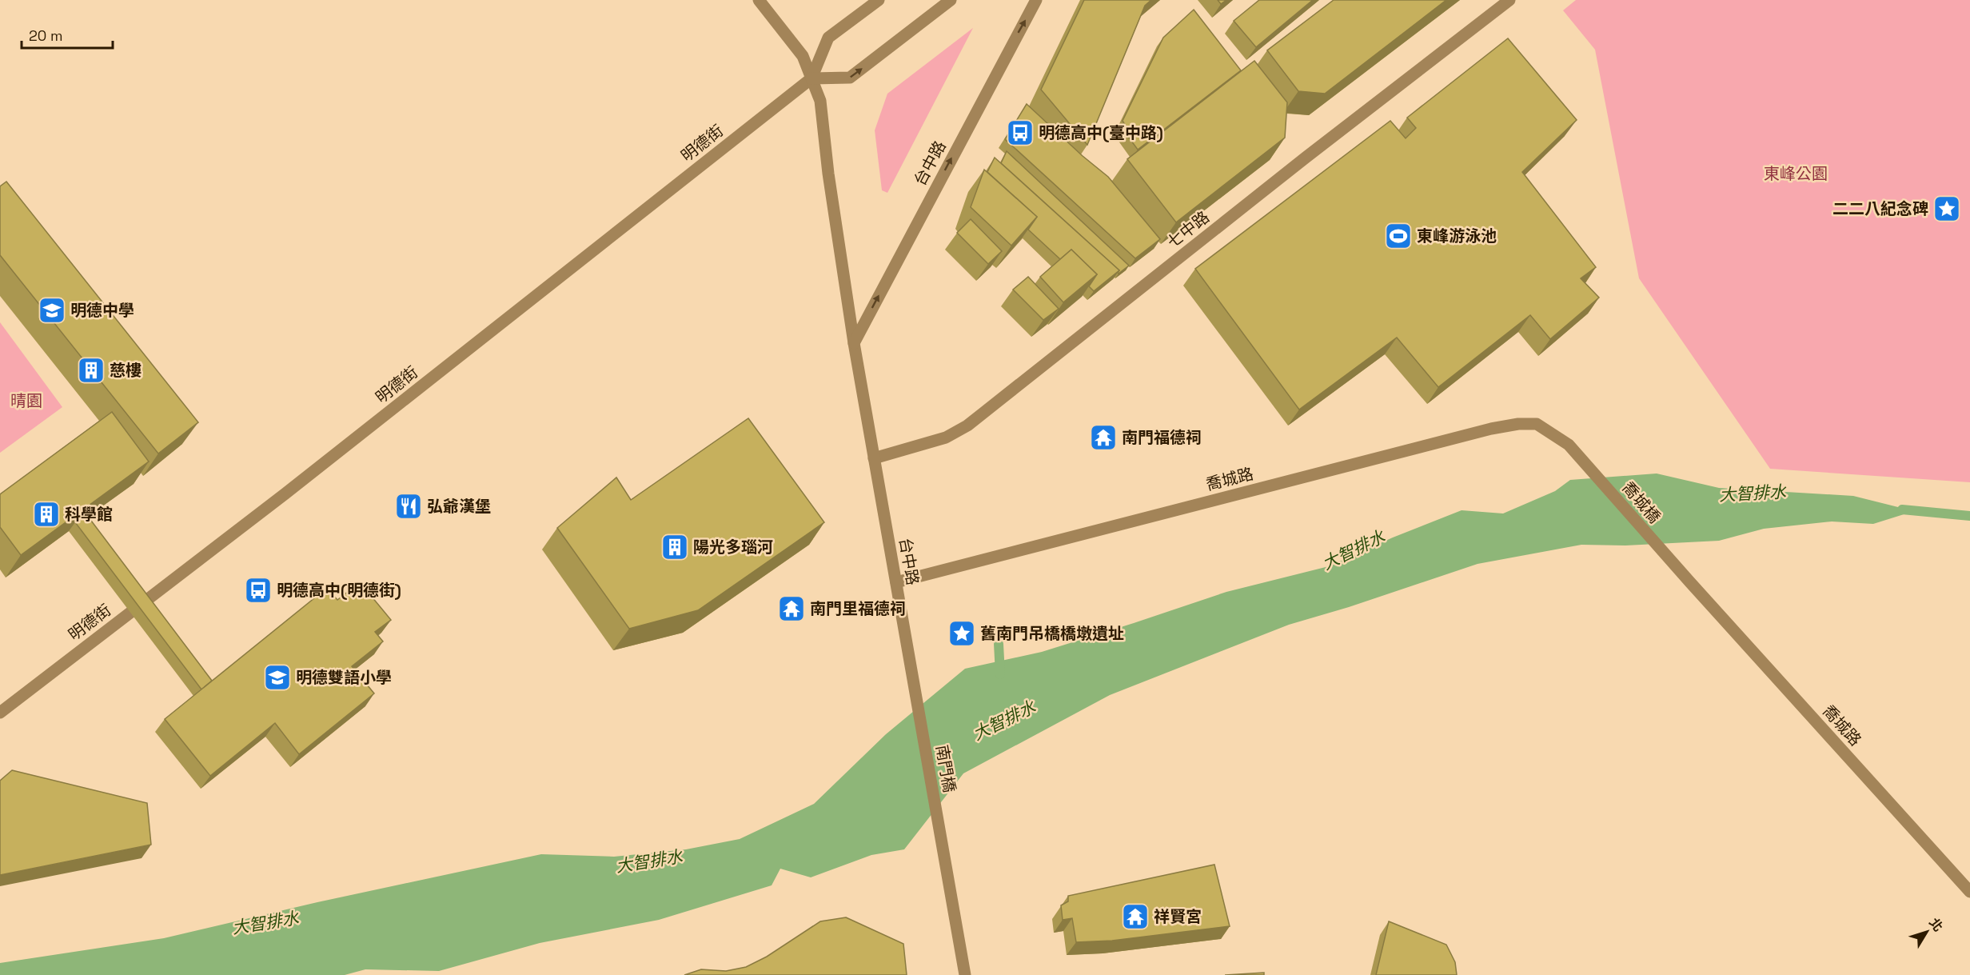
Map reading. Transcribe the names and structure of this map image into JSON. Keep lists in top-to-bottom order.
{
  "streets": {
    "street": [
      "明德街",
      "台中路",
      "七中路",
      "喬城路",
      "喬城橋",
      "南門橋"
    ]
  },
  "crossings": [
    ["明德街", "台中路"],
    ["台中路", "七中路"],
    ["台中路", "喬城路"],
    ["台中路", "南門橋"],
    ["喬城路", "喬城橋"]
  ],
  "one_way": ["台中路"],
  "water": ["大智排水"],
  "parks": ["東峰公園", "晴園"],
  "places": {
    "bus stop": ["明德高中(臺中路)", "明德高中(明德街)"],
    "place": ["二二八紀念碑", "舊南門吊橋橋墩遺址"],
    "sports": ["東峰游泳池"],
    "school or university": ["明德中學", "明德雙語小學"],
    "building": ["慈樓", "科學館", "陽光多瑙河"],
    "temple": ["南門福德祠", "南門里福德祠", "祥賢宮"],
    "restaurant": ["弘爺漢堡"]
  },
  "scale_bar": "20 m",
  "north": "top right"
}
